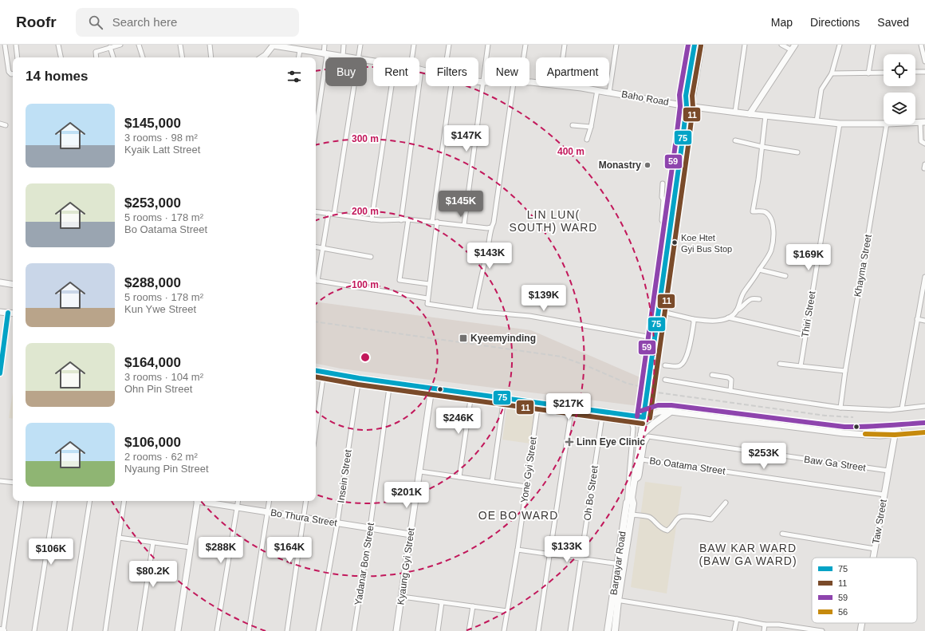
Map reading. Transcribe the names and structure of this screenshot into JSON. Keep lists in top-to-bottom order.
{
  "streets": {
    "main road": [
      "Baho Road",
      "Bo Thura Street",
      "Taw Street",
      "Bargayar Road",
      "Kyaung Gyi Street"
    ],
    "street": [
      "Khayma Street",
      "Thiri Street",
      "Baw Ga Street",
      "Bo Oatama Street",
      "Yone Gyi Street",
      "Insein Street",
      "Oh Bo Street",
      "Yadanar Bon Street"
    ]
  },
  "crossings": [
    ["Baho Road", "Thiri Street"],
    ["Baho Road", "Bargayar Road"],
    ["Baw Ga Street", "Bo Oatama Street"],
    ["Baw Ga Street", "Taw Street"],
    ["Bo Oatama Street", "Taw Street"],
    ["Insein Street", "Bo Thura Street"],
    ["Bo Thura Street", "Yadanar Bon Street"],
    ["Bo Thura Street", "Kyaung Gyi Street"]
  ],
  "districts": ["LIN LUN( SOUTH) WARD", "OE BO WARD", "BAW KAR WARD (BAW GA WARD)"],
  "places": {
    "other": ["Monastry", "Koe Htet Gyi Bus Stop"],
    "transit": ["Kyeemyinding"],
    "health": ["Linn Eye Clinic"]
  },
  "lines": [
    "transit line 75",
    "transit line 59",
    "transit line 11",
    "transit line 56"
  ],
  "legend": [
    "75",
    "11",
    "59",
    "56"
  ],
  "page": {
    "header": "Roofr",
    "search": "Search here",
    "nav": ["Map", "Directions", "Saved"],
    "chip": [
      "Buy",
      "Rent",
      "Filters",
      "New",
      "Apartment"
    ],
    "heading": "14 homes",
    "list": [
      {
        "name": "$145,000",
        "note": "3 rooms · 98 m² · Kyaik Latt Street"
      },
      {
        "name": "$253,000",
        "note": "5 rooms · 178 m² · Bo Oatama Street"
      },
      {
        "name": "$288,000",
        "note": "5 rooms · 178 m² · Kun Ywe Street"
      },
      {
        "name": "$164,000",
        "note": "3 rooms · 104 m² · Ohn Pin Street"
      },
      {
        "name": "$106,000",
        "note": "2 rooms · 62 m² · Nyaung Pin Street"
      }
    ],
    "price": [
      "$147K",
      "$145K",
      "$143K",
      "$169K",
      "$139K",
      "$217K",
      "$246K",
      "$253K",
      "$201K",
      "$133K",
      "$288K",
      "$164K",
      "$106K",
      "$80.2K"
    ]
  },
  "rings": [
    "300 m",
    "400 m",
    "200 m",
    "100 m"
  ]
}
